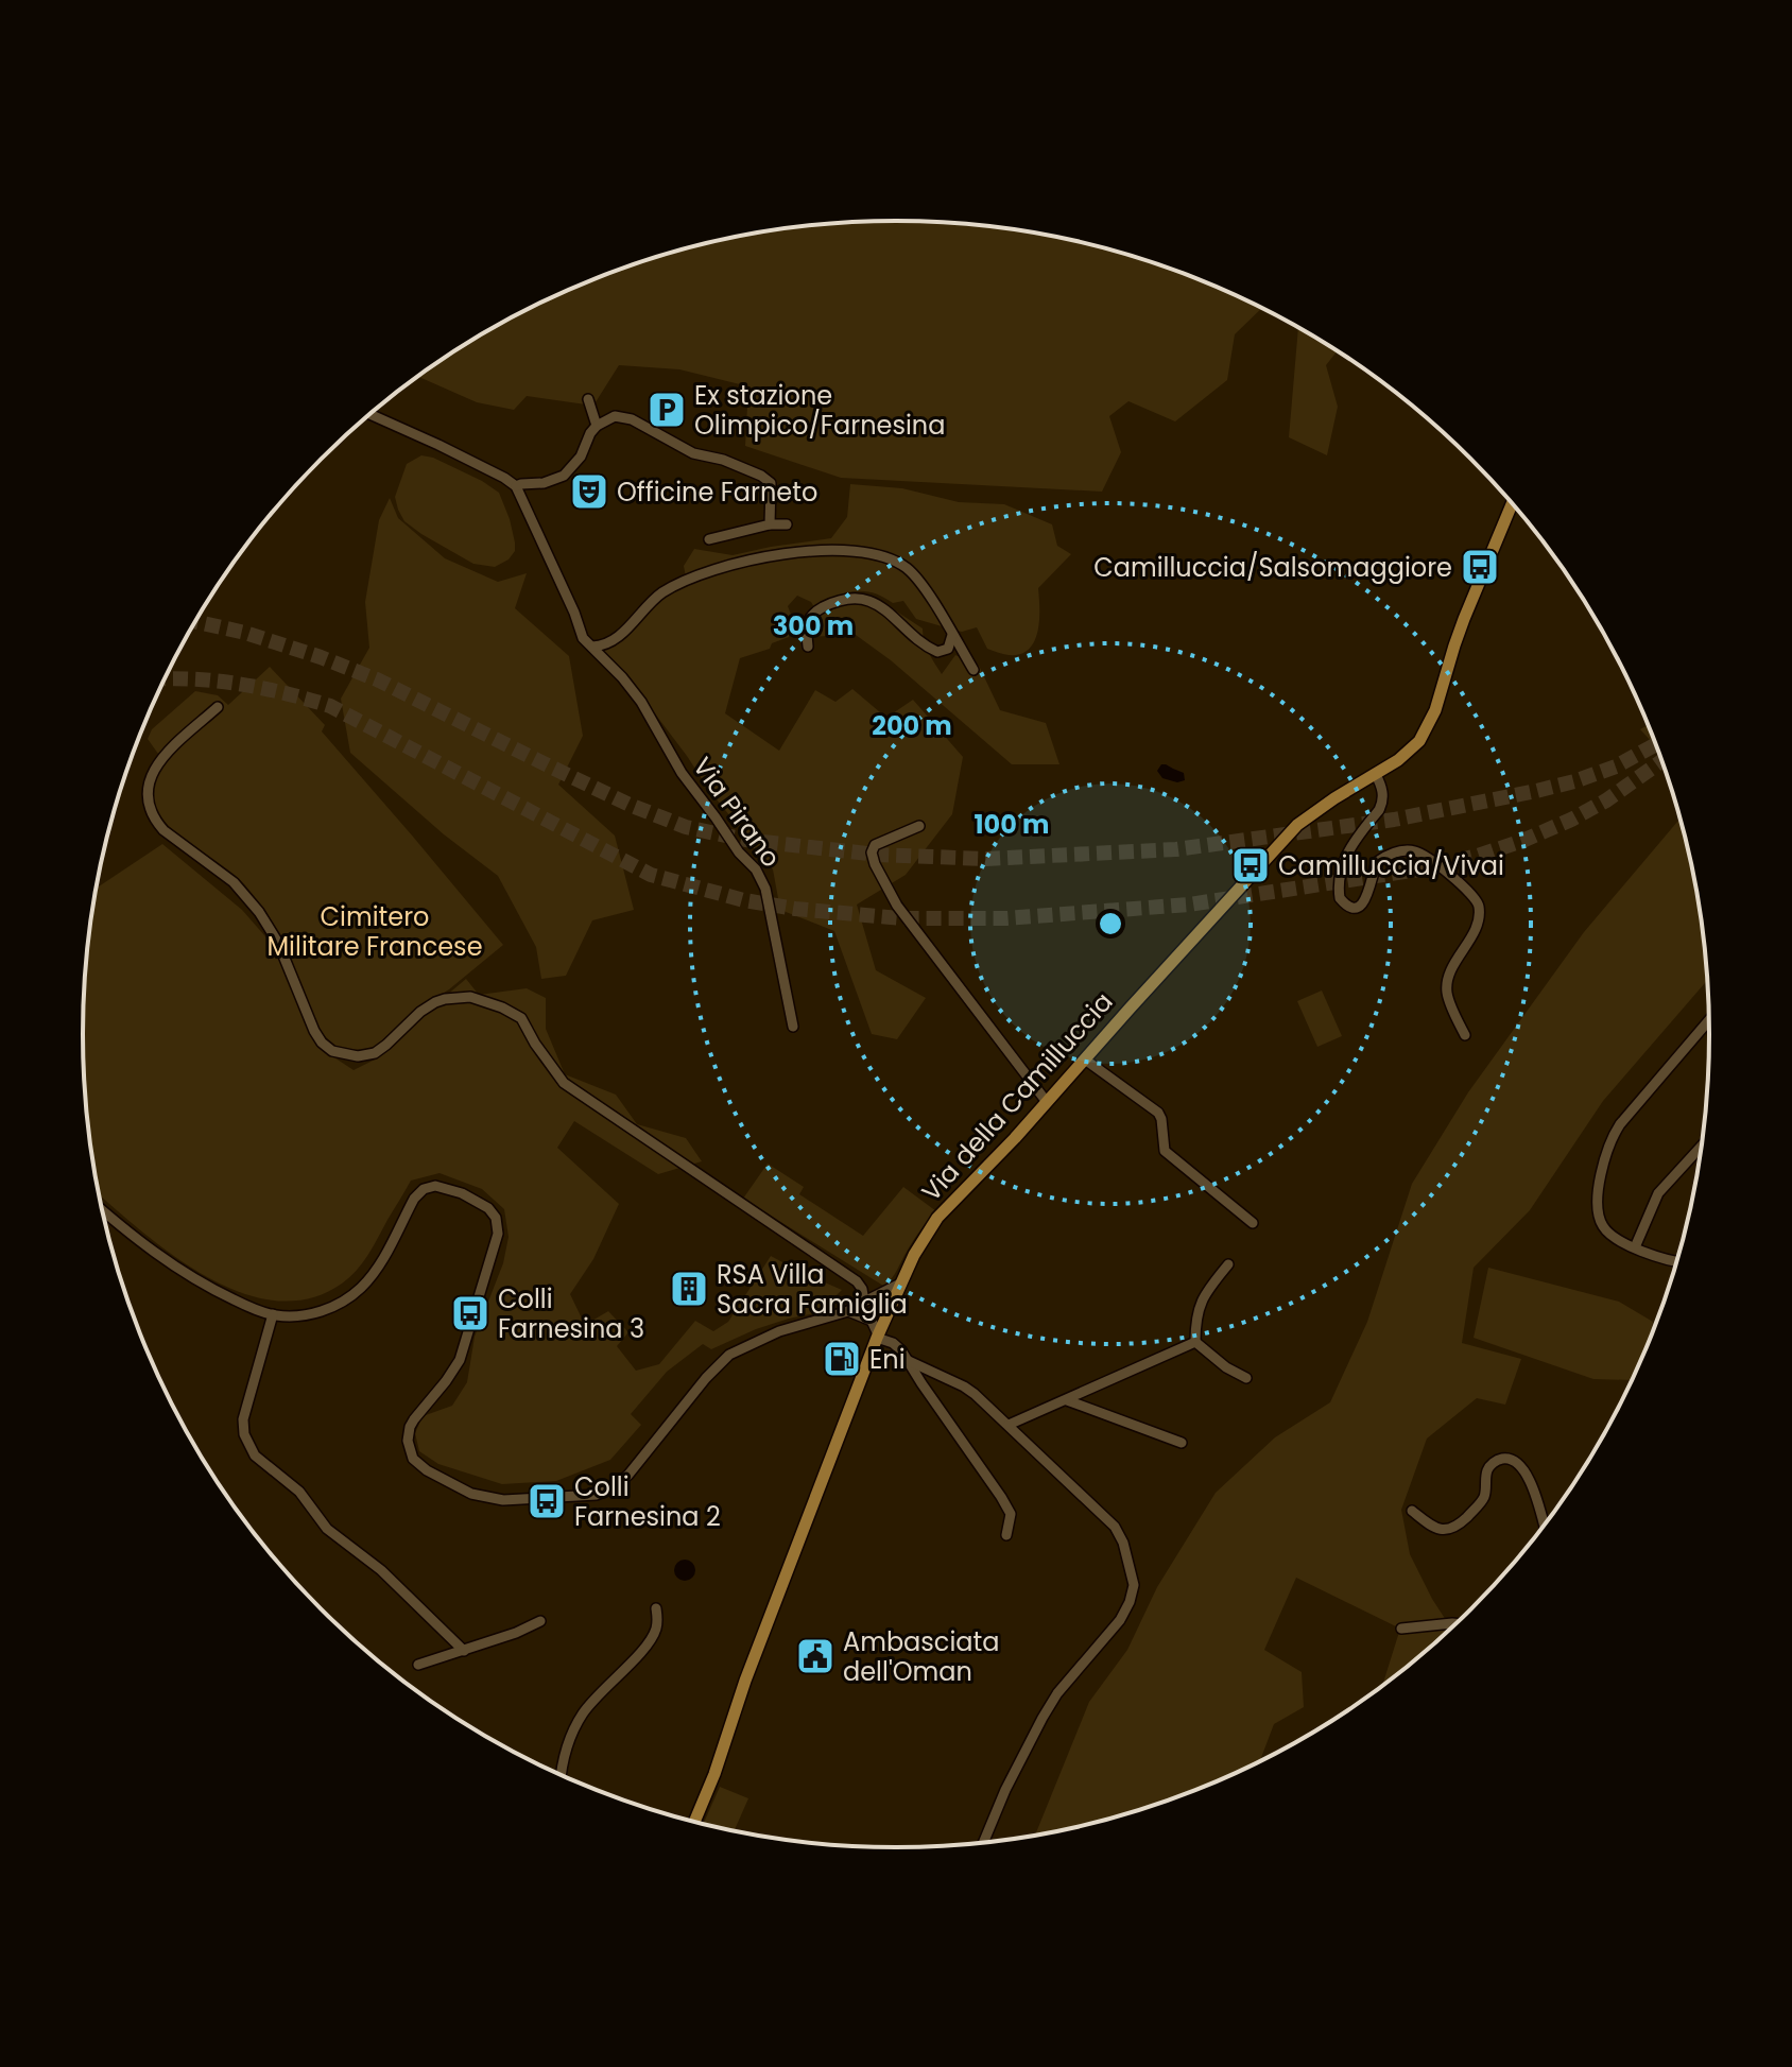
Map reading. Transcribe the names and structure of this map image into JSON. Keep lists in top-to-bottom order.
{
  "streets": {
    "main road": ["Via della Camilluccia"],
    "street": ["Via Pirano"]
  },
  "parks": ["Cimitero Militare Francese"],
  "places": {
    "parking": ["Ex stazione Olimpico/Farnesina"],
    "theatre": ["Officine Farneto"],
    "bus stop": [
      "Camilluccia/Salsomaggiore",
      "Camilluccia/Vivai",
      "Colli Farnesina 3",
      "Colli Farnesina 2"
    ],
    "building": ["RSA Villa Sacra Famiglia"],
    "fuel station": ["Eni"],
    "public building": ["Ambasciata dell'Oman"]
  },
  "rings": ["300 m", "200 m", "100 m"]
}
